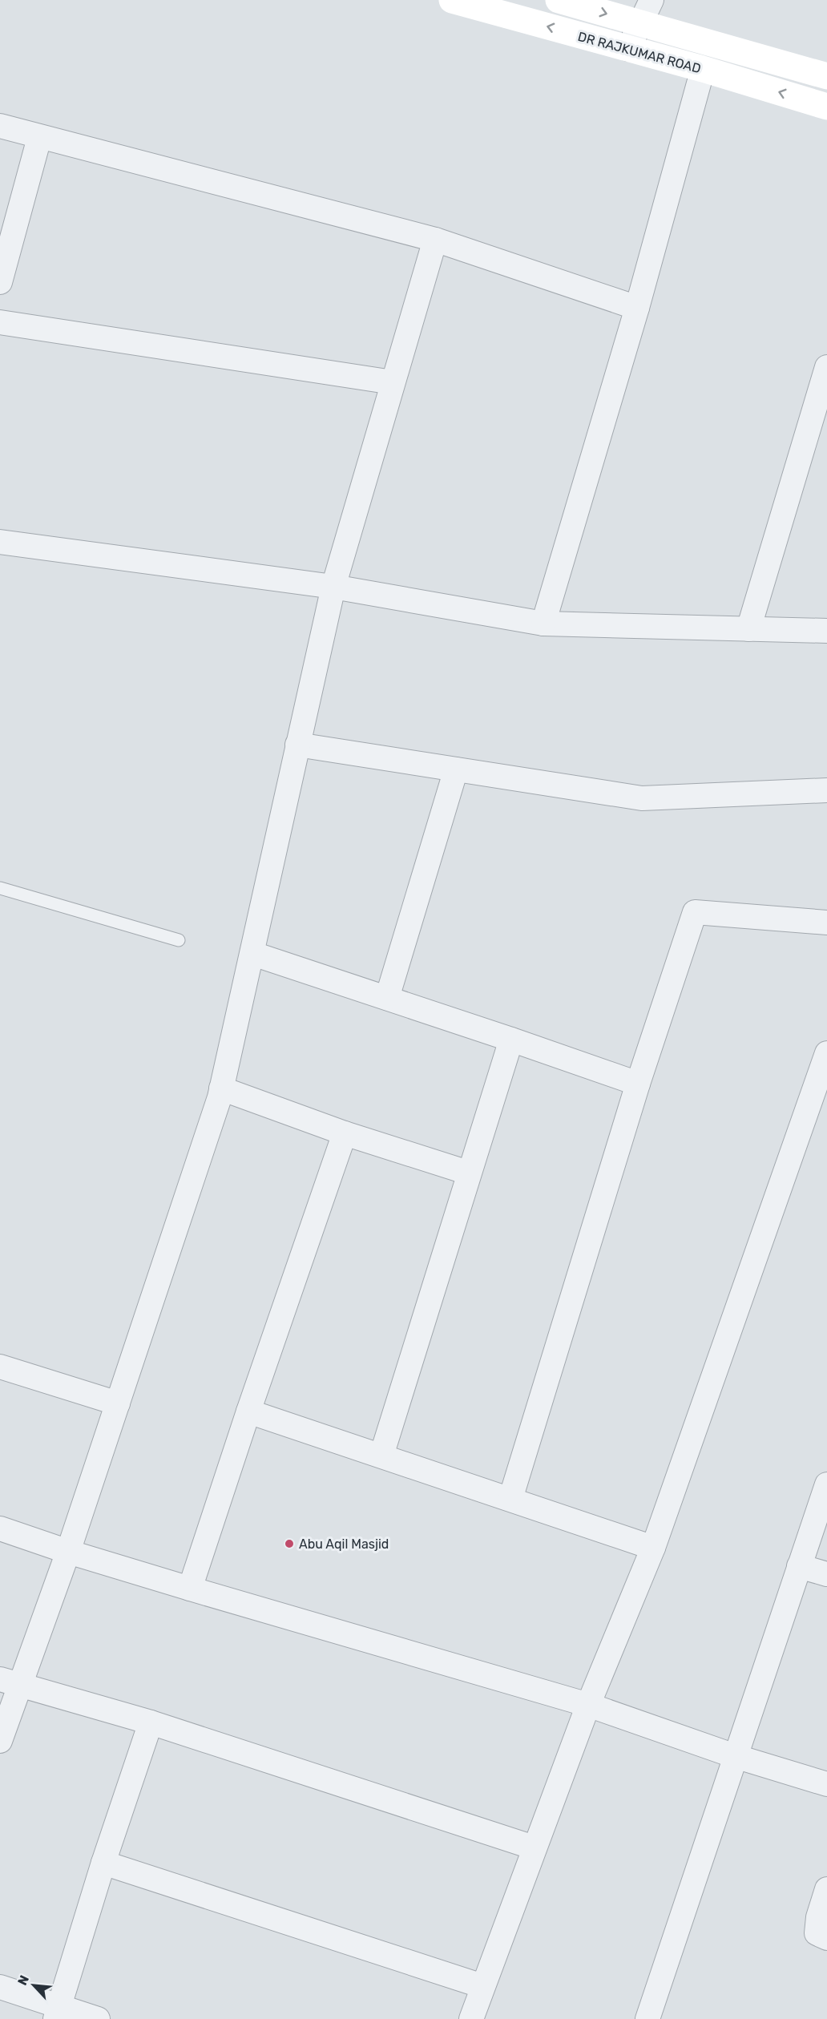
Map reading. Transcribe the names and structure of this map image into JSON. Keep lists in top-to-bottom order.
{
  "streets": {
    "main road": ["DR RAJKUMAR ROAD"]
  },
  "places": ["Abu Aqil Masjid"],
  "north": "top left"
}
